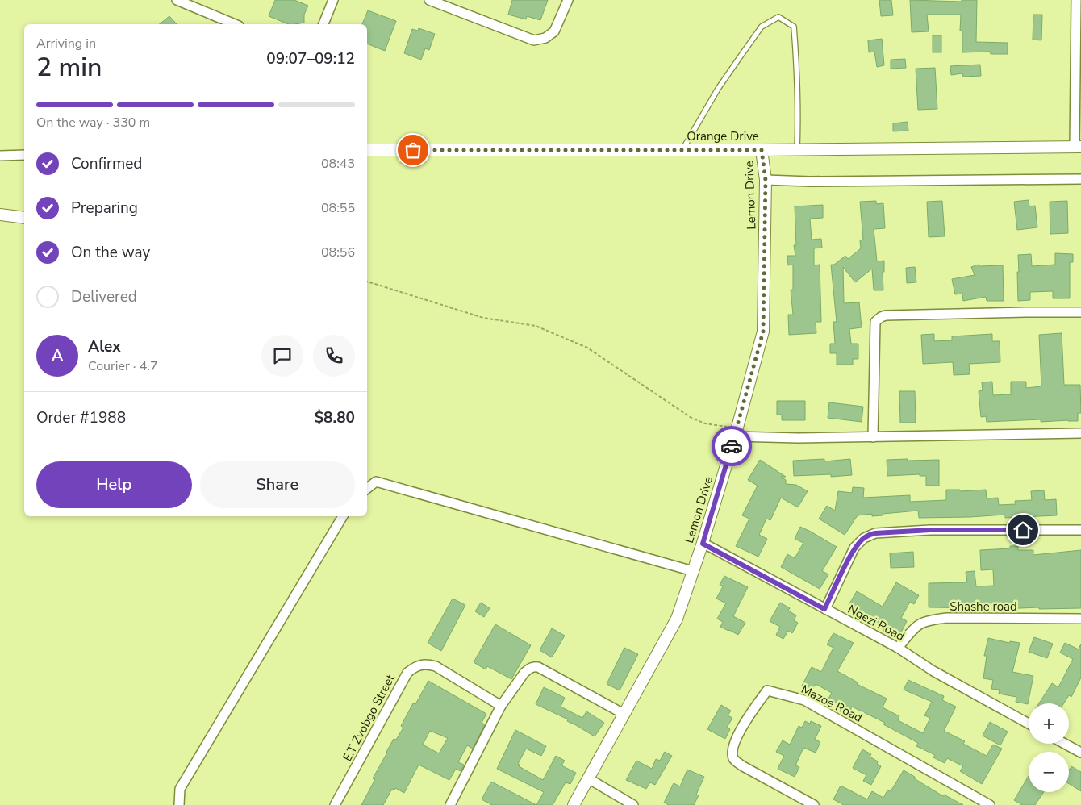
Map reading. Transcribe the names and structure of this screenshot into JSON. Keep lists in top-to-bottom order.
{
  "streets": {
    "street": [
      "Orange Drive",
      "Lemon Drive",
      "Shashe road",
      "Ngezi Road",
      "Mazoe Road",
      "E.T Zvobgo Street"
    ]
  },
  "crossings": [
    ["Orange Drive", "Lemon Drive"],
    ["Lemon Drive", "Ngezi Road"],
    ["Shashe road", "Ngezi Road"]
  ],
  "page": {
    "heading": ["2 min", "Arriving in", "09:07–09:12"],
    "panel": [
      "Alex",
      "Courier · 4.7",
      "Order #1988",
      "$8.80"
    ],
    "bar": "On the way · 330 m",
    "list": [
      ["Confirmed", "08:43"],
      ["Preparing", "08:55"],
      ["On the way", "08:56"],
      "Delivered"
    ],
    "round": "A",
    "buttons": ["Help", "Share"],
    "map_buttons": ["+", "−"]
  }
}
